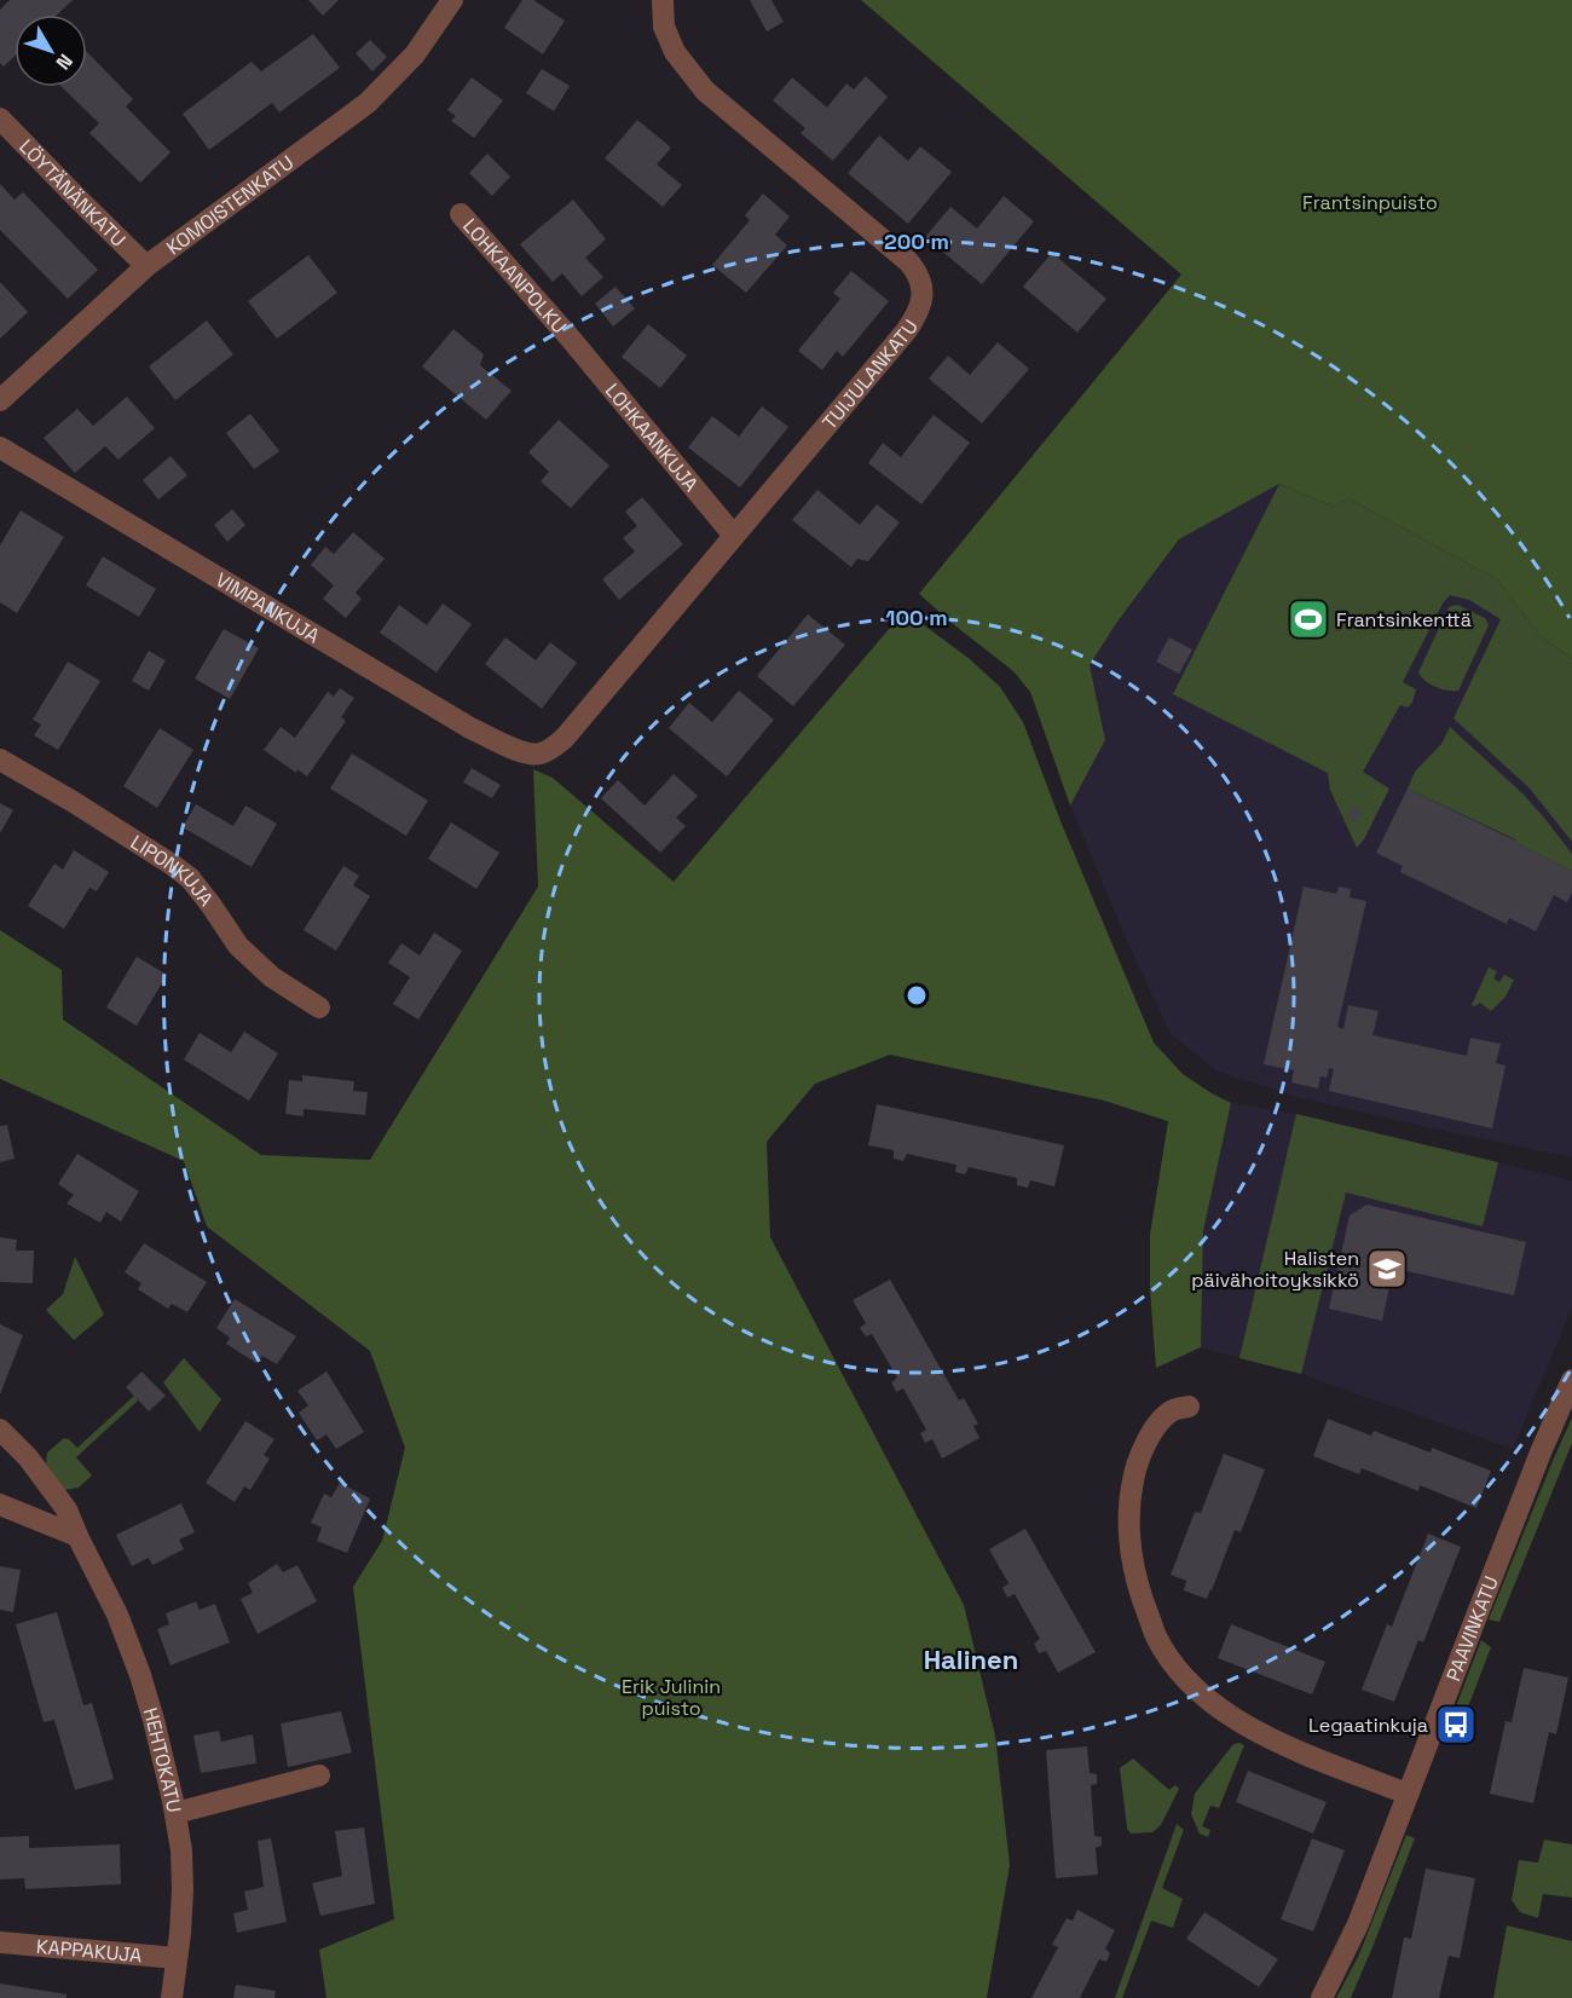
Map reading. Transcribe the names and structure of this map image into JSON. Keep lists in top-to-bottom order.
{
  "streets": {
    "street": [
      "LÖYTÄNÄNKATU",
      "KOMOISTENKATU",
      "LOHKAANPOLKU",
      "TUIJULANKATU",
      "LOHKAANKUJA",
      "VIMPANKUJA",
      "LIPONKUJA",
      "PAAVINKATU",
      "HEHTOKATU",
      "KAPPAKUJA"
    ]
  },
  "crossings": [
    ["LÖYTÄNÄNKATU", "KOMOISTENKATU"],
    ["LOHKAANPOLKU", "LOHKAANKUJA"],
    ["TUIJULANKATU", "LOHKAANKUJA"],
    ["TUIJULANKATU", "VIMPANKUJA"],
    ["HEHTOKATU", "KAPPAKUJA"]
  ],
  "districts": ["Halinen"],
  "parks": ["Frantsinpuisto", "Erik Julinin puisto"],
  "places": {
    "sports": ["Frantsinkenttä"],
    "school or university": ["Halisten päivähoitoyksikkö"],
    "bus stop": ["Legaatinkuja"]
  },
  "north": "bottom right",
  "rings": ["200 m", "100 m"]
}
